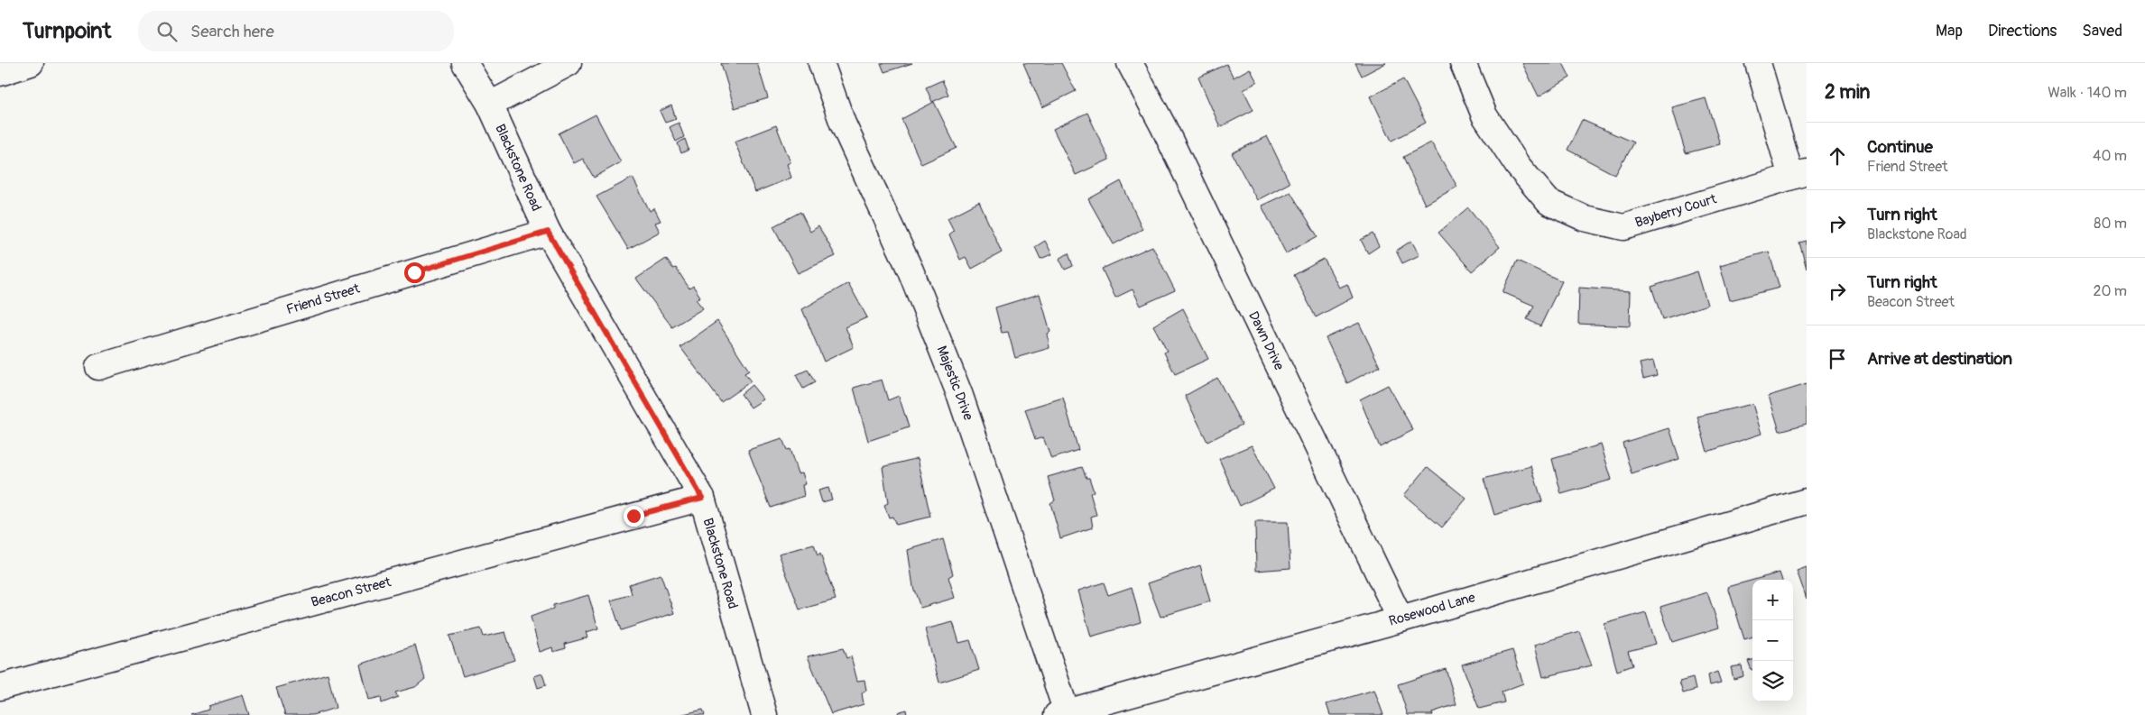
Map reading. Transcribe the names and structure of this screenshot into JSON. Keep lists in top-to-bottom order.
{
  "streets": {
    "street": [
      "Blackstone Road",
      "Bayberry Court",
      "Friend Street",
      "Dawn Drive",
      "Majestic Drive",
      "Beacon Street",
      "Rosewood Lane"
    ]
  },
  "crossings": [
    ["Blackstone Road", "Friend Street"],
    ["Blackstone Road", "Beacon Street"],
    ["Dawn Drive", "Rosewood Lane"],
    ["Majestic Drive", "Rosewood Lane"]
  ],
  "page": {
    "header": "Turnpoint",
    "search": "Search here",
    "nav": ["Map", "Directions", "Saved"],
    "heading": ["2 min", "Walk · 140 m"],
    "list": [
      ["Continue", "Friend Street", "40 m"],
      ["Turn right", "Blackstone Road", "80 m"],
      ["Turn right", "Beacon Street", "20 m"],
      "Arrive at destination"
    ],
    "map_buttons": ["+", "−"]
  }
}
